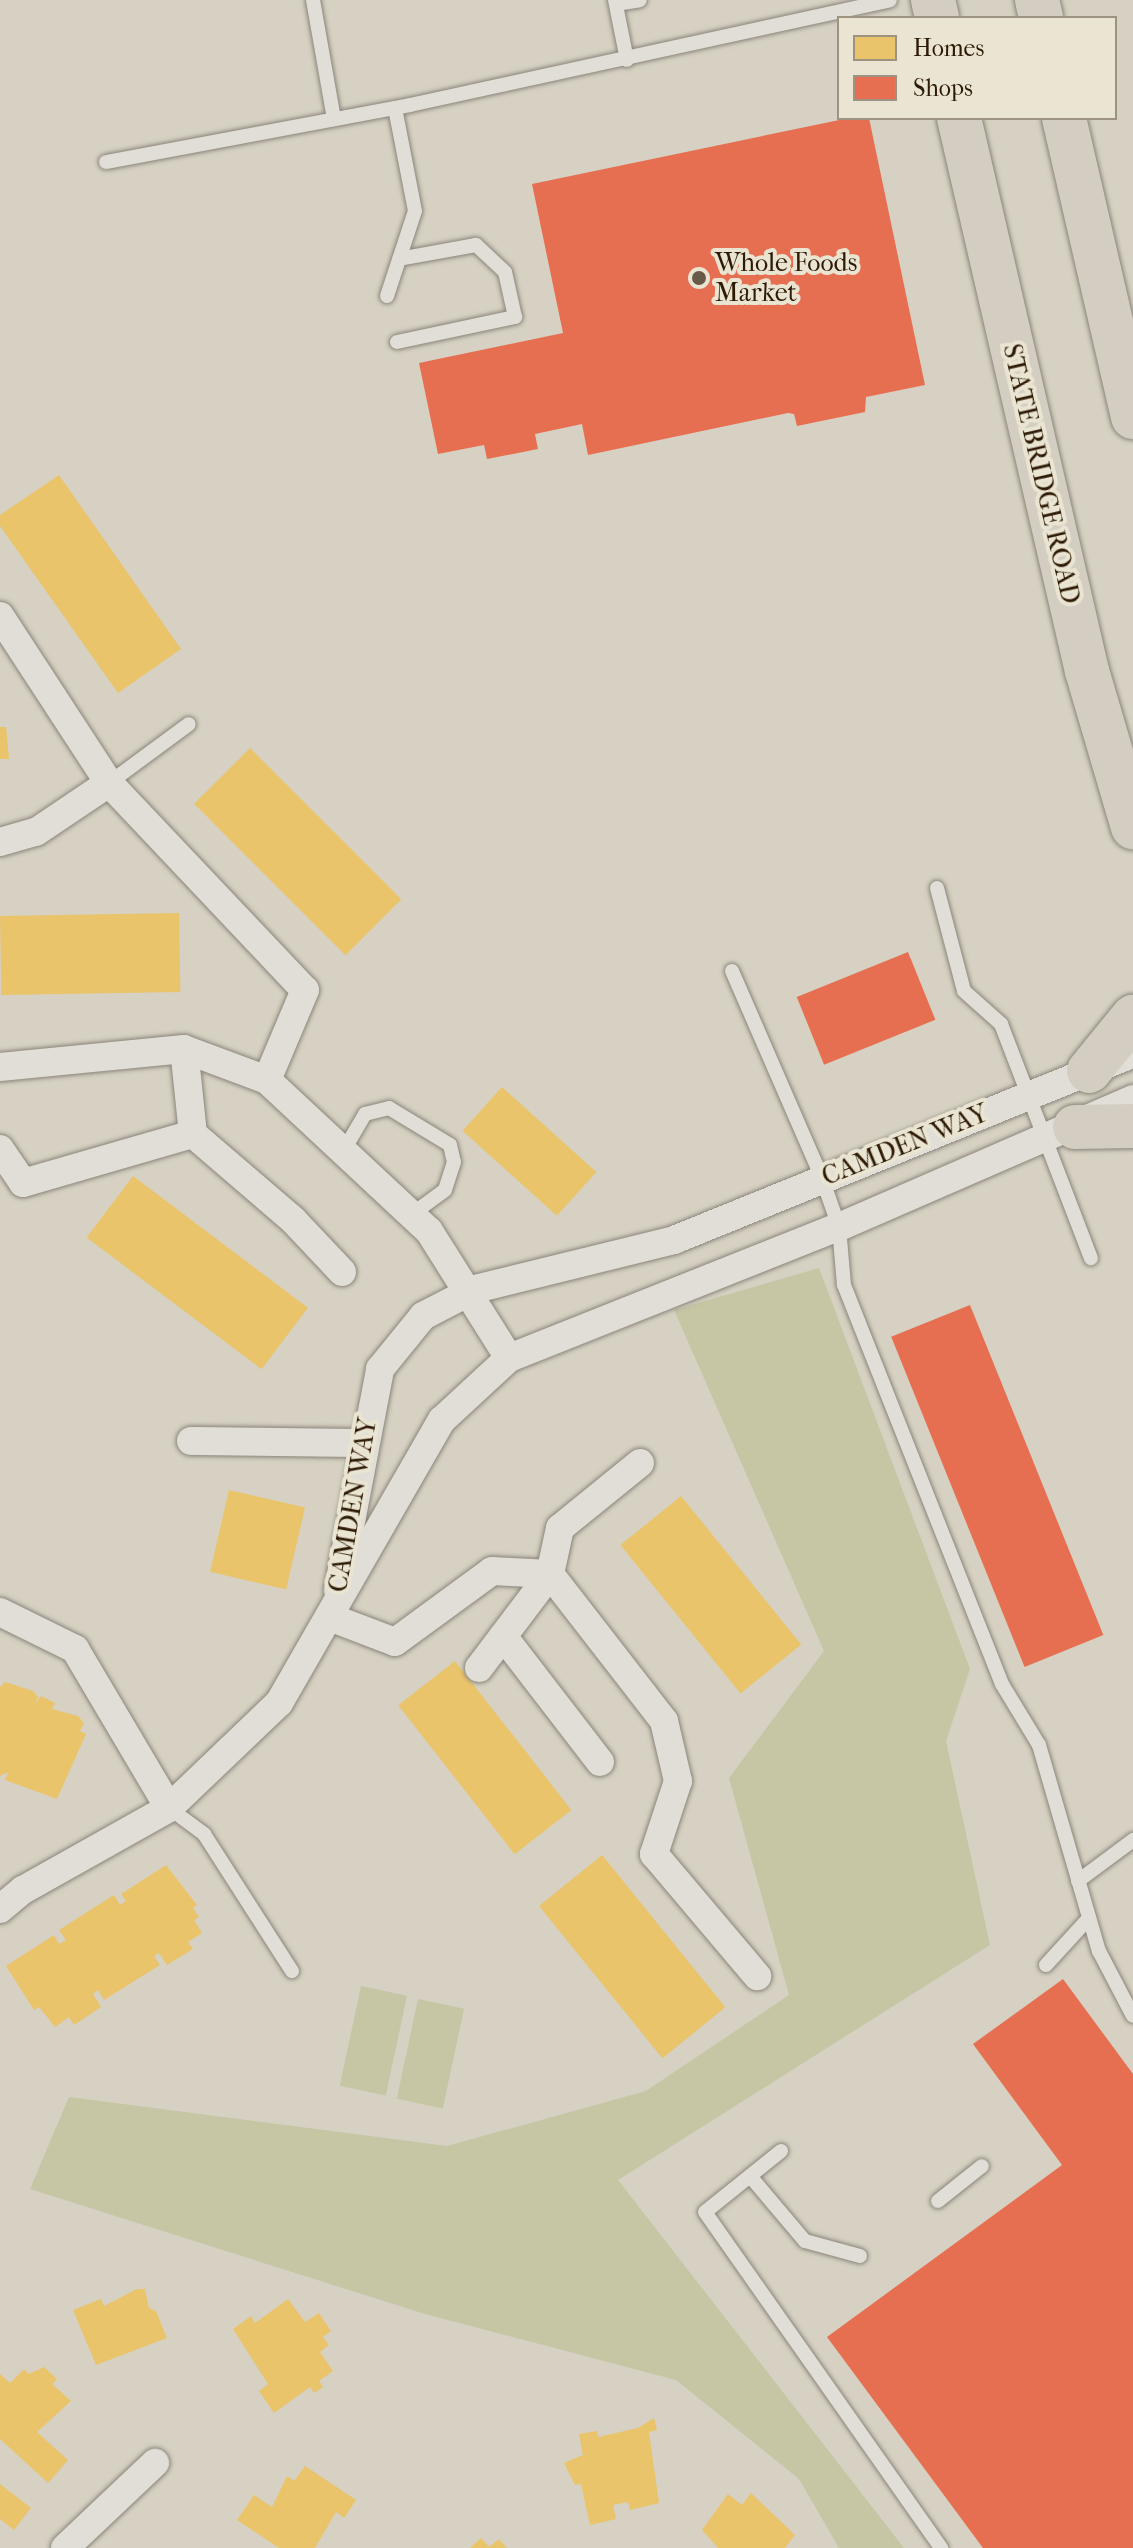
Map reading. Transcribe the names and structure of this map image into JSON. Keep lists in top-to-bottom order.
{
  "streets": {
    "highway": ["STATE BRIDGE ROAD"],
    "street": ["CAMDEN WAY"]
  },
  "places": ["Whole Foods Market"],
  "legend": ["Homes", "Shops"]
}
